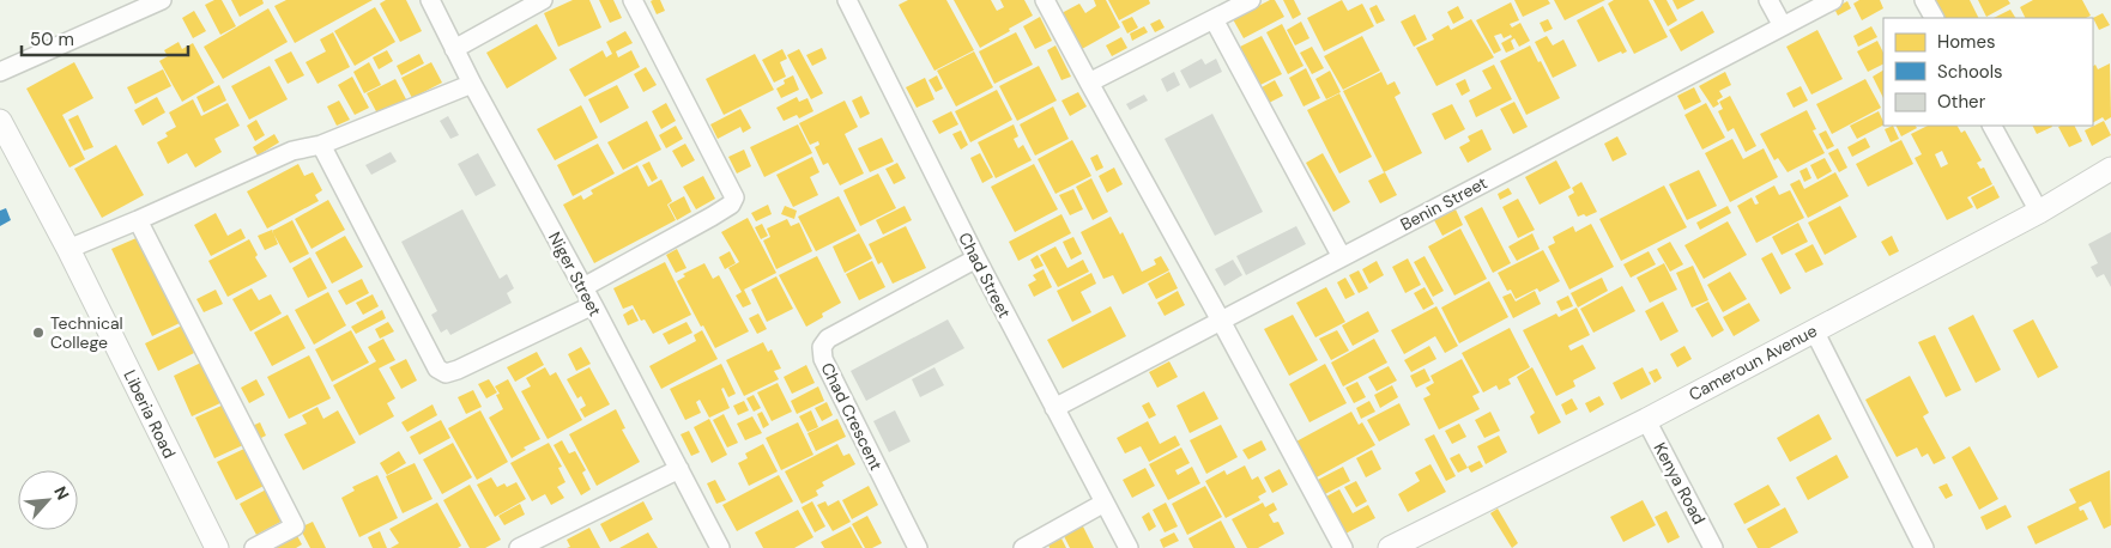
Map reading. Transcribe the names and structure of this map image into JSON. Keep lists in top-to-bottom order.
{
  "streets": {
    "street": [
      "Benin Street",
      "Niger Street",
      "Chad Street",
      "Cameroun Avenue",
      "Liberia Road",
      "Chad Crescent",
      "Kenya Road"
    ]
  },
  "crossings": [
    ["Benin Street", "Chad Street"],
    ["Chad Street", "Chad Crescent"],
    ["Cameroun Avenue", "Kenya Road"]
  ],
  "places": ["Technical College"],
  "legend": ["Homes", "Schools", "Other"],
  "scale_bar": "50 m",
  "north": "top right"
}
